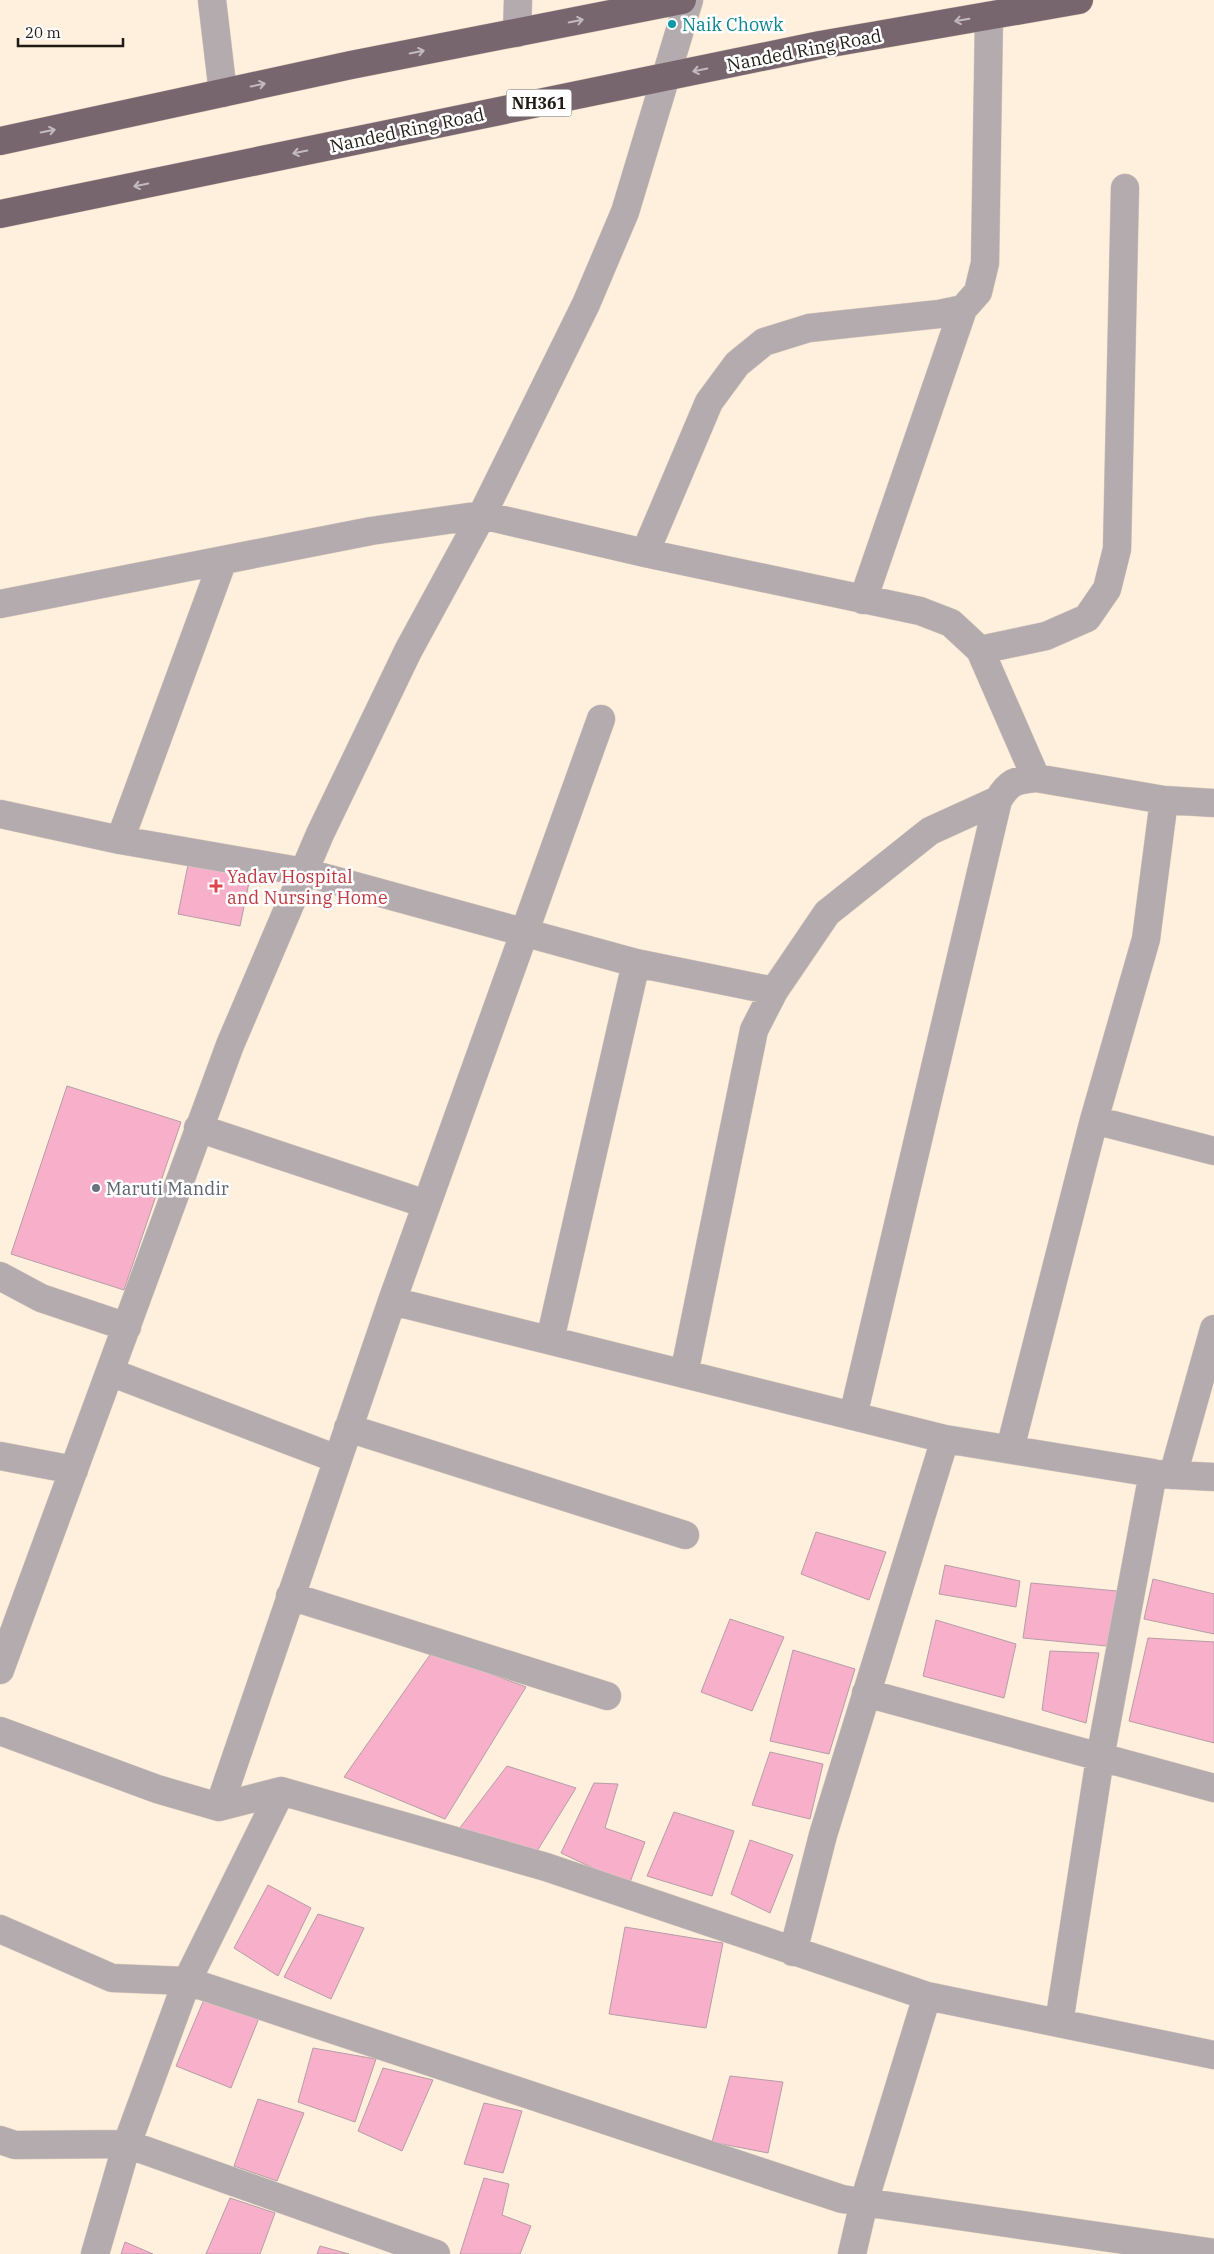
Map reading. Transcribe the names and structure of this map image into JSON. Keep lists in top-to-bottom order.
{
  "streets": {
    "highway": ["Nanded Ring Road", "NH361"]
  },
  "places": {
    "other": ["Naik Chowk", "Maruti Mandir"],
    "health": ["Yadav Hospital and Nursing Home"]
  },
  "scale_bar": "20 m"
}
